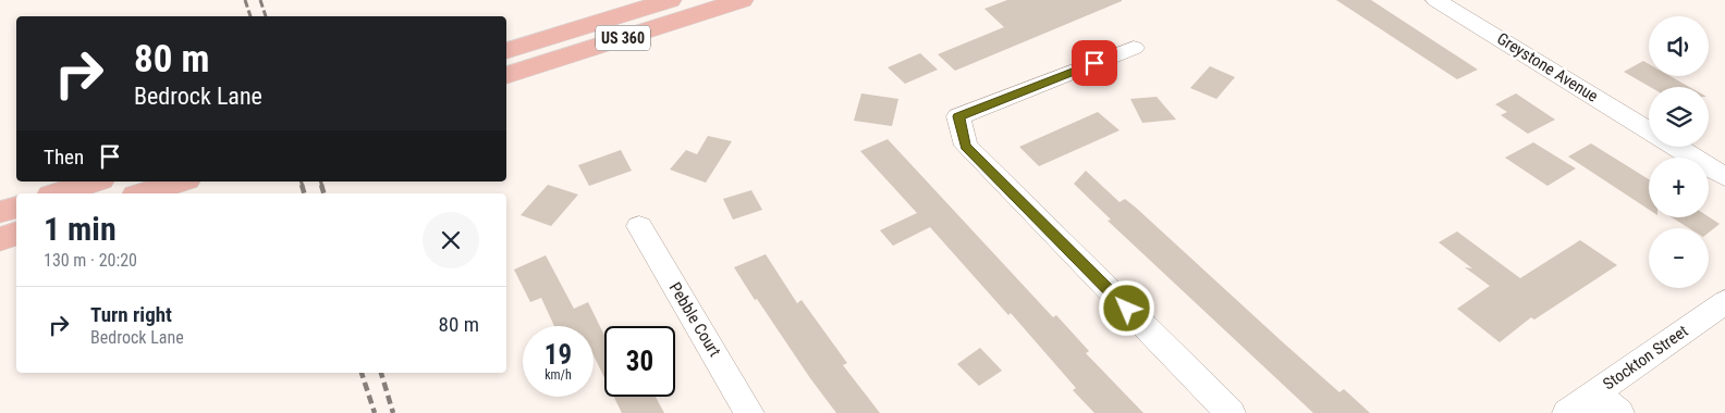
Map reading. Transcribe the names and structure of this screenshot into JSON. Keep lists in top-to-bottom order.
{
  "streets": {
    "main road": ["US 360"],
    "street": ["Greystone Avenue", "Pebble Court", "Stockton Street"]
  },
  "page": {
    "map_buttons": ["+", "−"],
    "turn": ["80 m", "Bedrock Lane"],
    "then": "Then",
    "heading": ["1 min", "130 m · 20:20"],
    "list": [
      {
        "name": "Turn right",
        "note": "Bedrock Lane",
        "value": "80 m"
      }
    ],
    "speed": "19 km/h",
    "limit": "30"
  }
}
